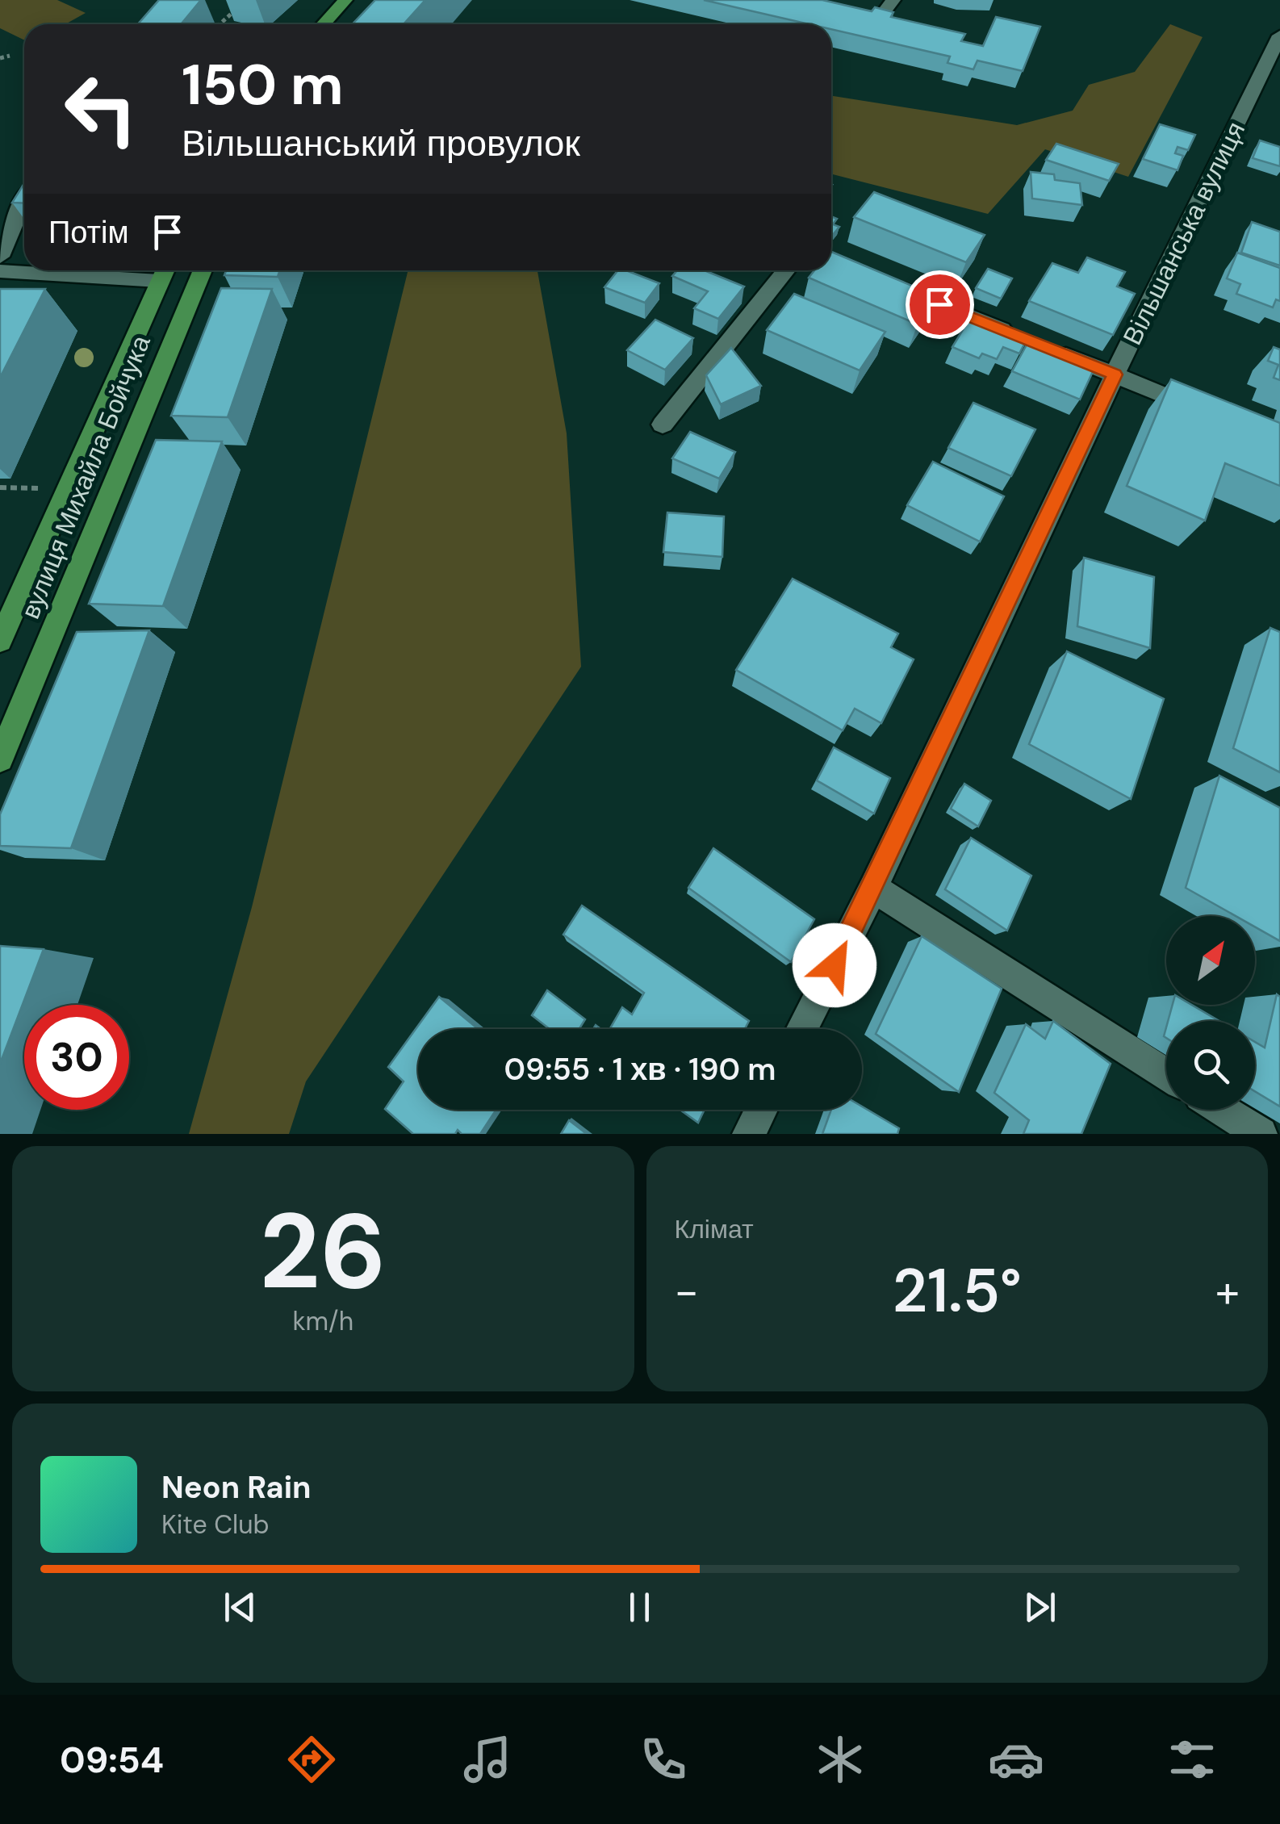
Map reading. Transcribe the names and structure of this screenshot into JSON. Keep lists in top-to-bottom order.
{
  "streets": {
    "main road": ["вулиця Михайла Бойчука"],
    "street": ["Вільшанська вулиця"]
  },
  "north": "top right",
  "page": {
    "turn": ["150 m", "Вільшанський провулок"],
    "then": "Потім",
    "limit": "30",
    "trip": "09:55 · 1 хв · 190 m",
    "tile": [
      ["26", "km/h"],
      "Клімат"
    ],
    "heat": ["−", "21.5°", "+"],
    "song": ["Neon Rain", "Kite Club"],
    "tabs": "09:54"
  }
}
